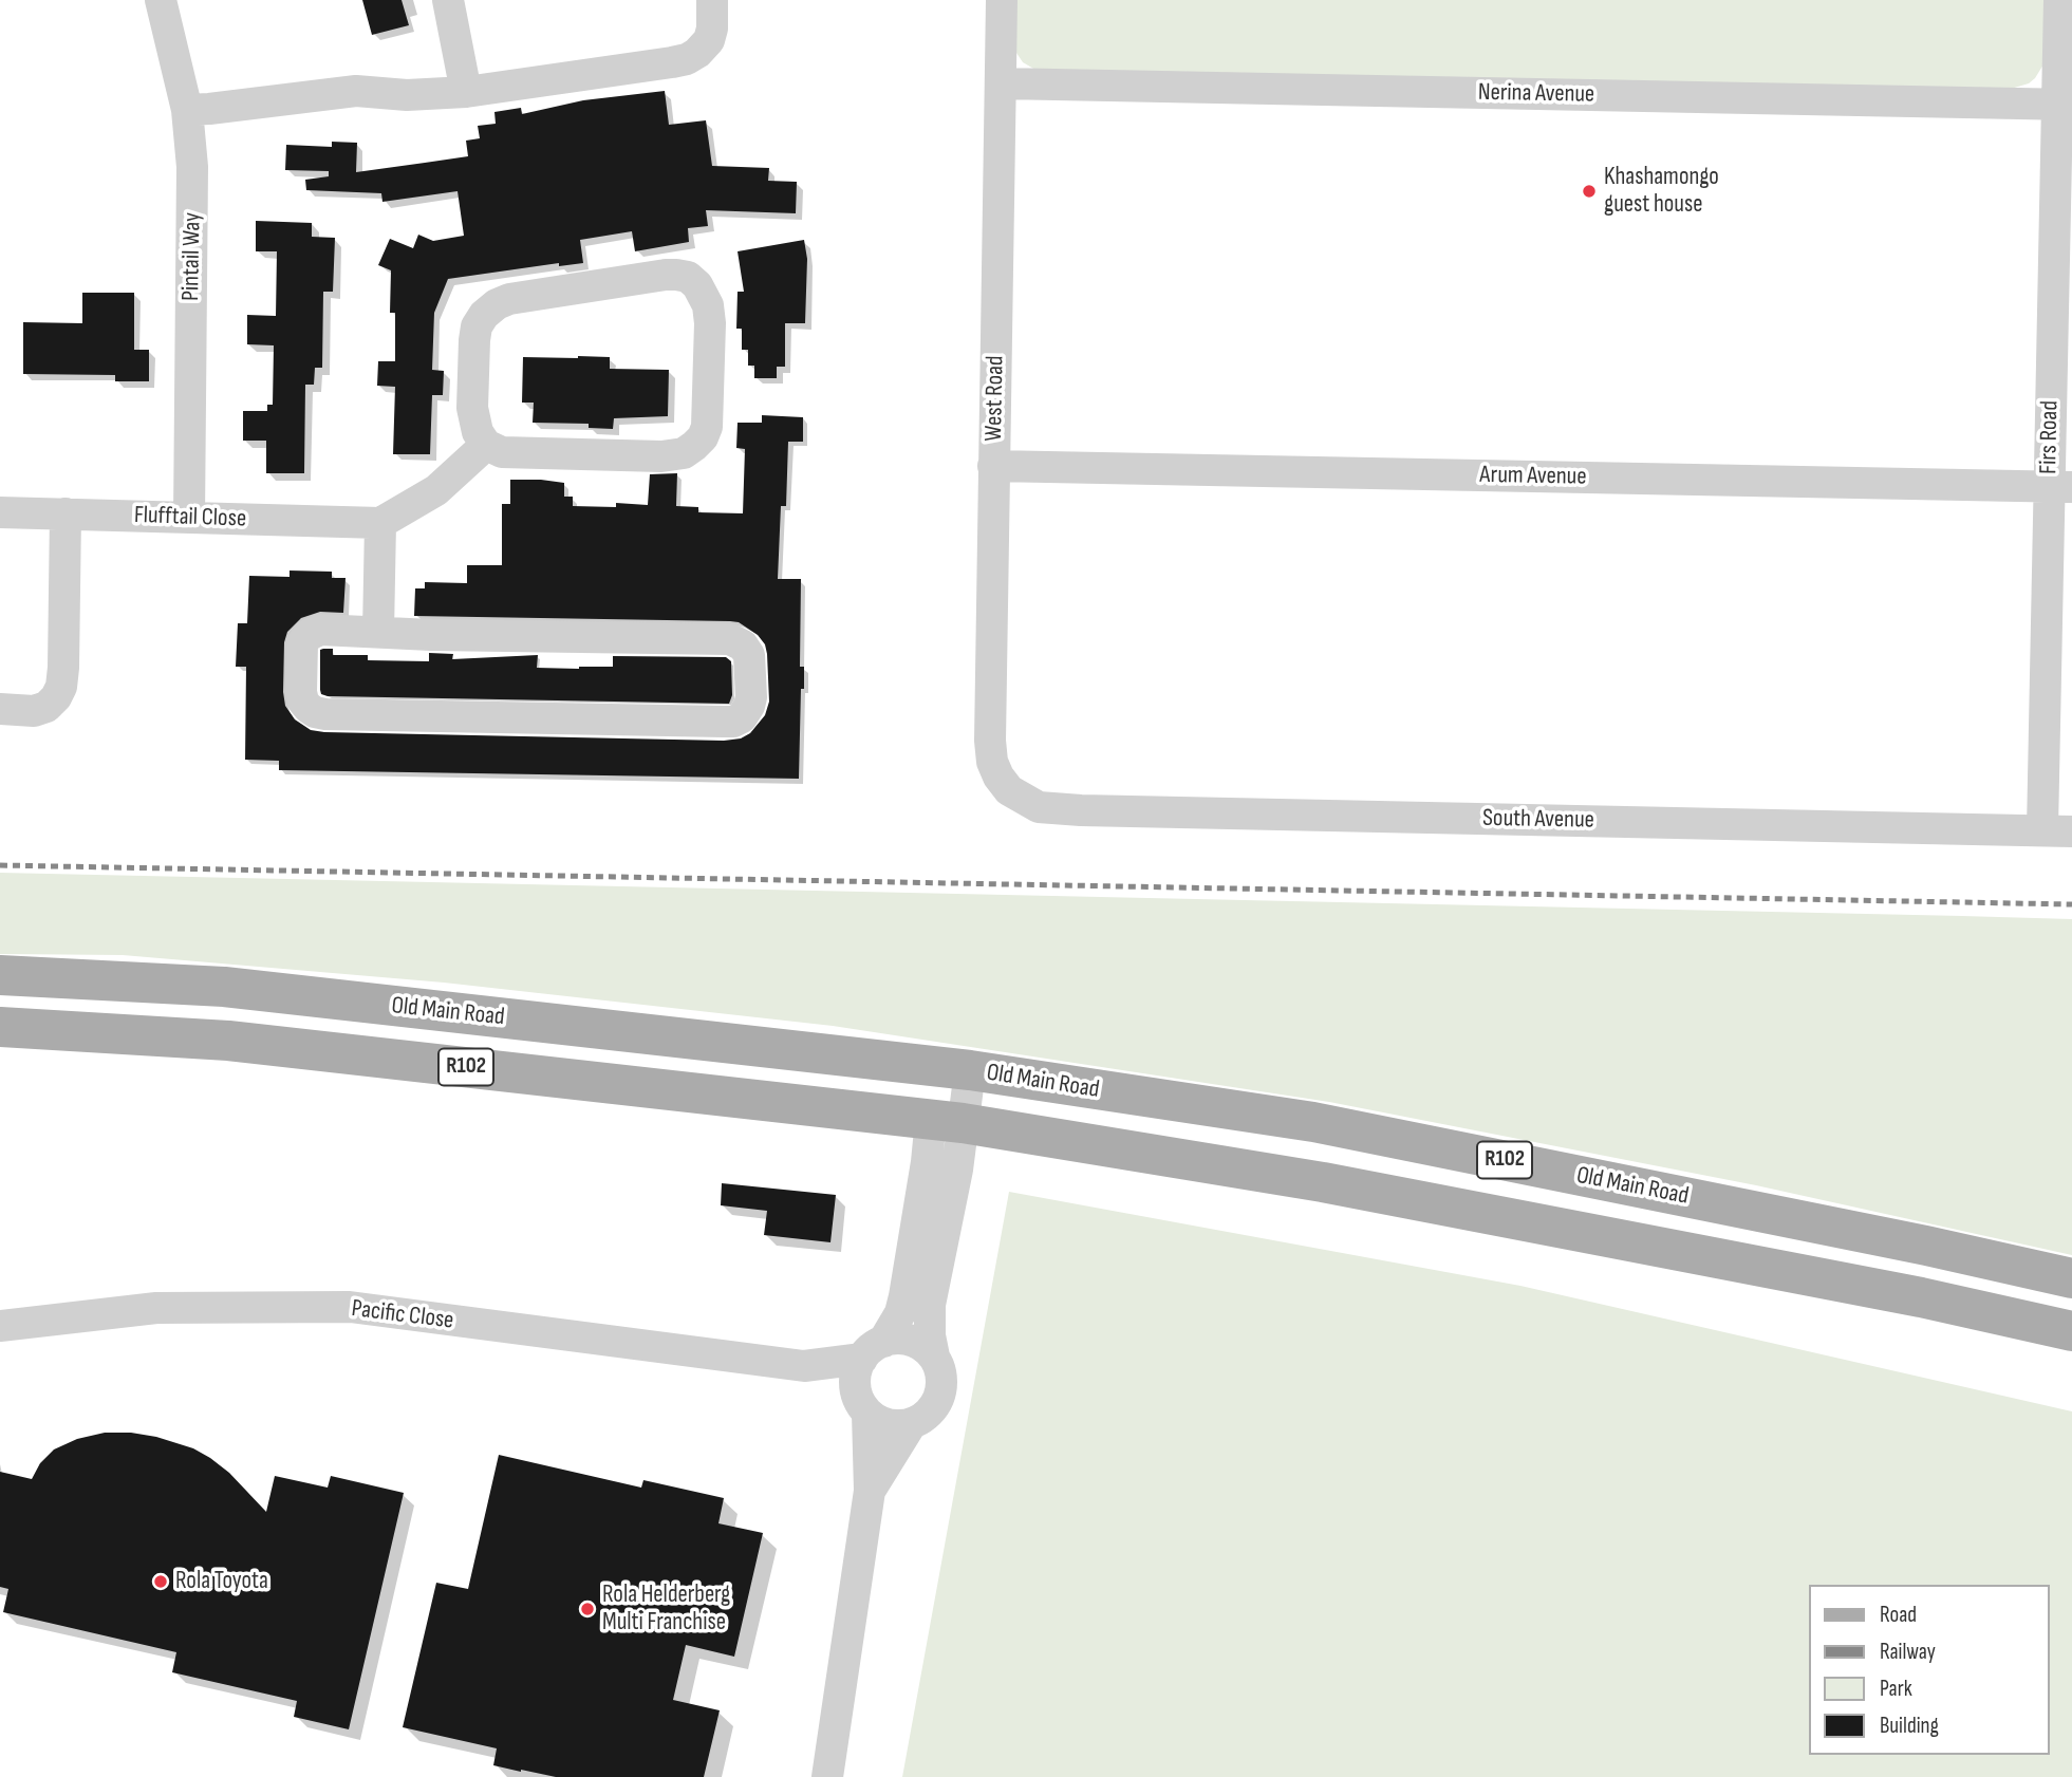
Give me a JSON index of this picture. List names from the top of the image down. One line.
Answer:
{"streets":{"main road":["Old Main Road","R102"],"street":["Nerina Avenue","Pintail Way","West Road","Firs Road","Arum Avenue","Flufftail Close","South Avenue","Pacific Close"]},"crossings":[["Nerina Avenue","West Road"],["Nerina Avenue","Firs Road"],["Pintail Way","Flufftail Close"],["West Road","Arum Avenue"],["West Road","South Avenue"],["Firs Road","Arum Avenue"],["Firs Road","South Avenue"]],"places":["Khashamongo guest house","Rola Toyota","Rola Helderberg Multi Franchise"],"legend":["Road","Railway","Park","Building"]}
